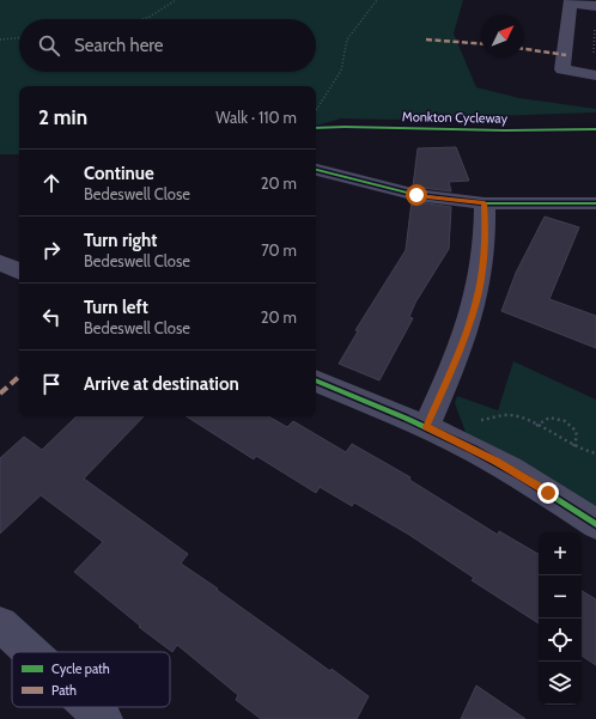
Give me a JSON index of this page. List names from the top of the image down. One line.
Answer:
{"streets":{"cycle path":["Monkton Cycleway"]},"legend":["Cycle path","Path"],"north":"top right","page":{"search":"Search here","heading":["2 min","Walk · 110 m"],"list":[["Continue","Bedeswell Close","20 m"],["Turn right","Bedeswell Close","70 m"],["Turn left","Bedeswell Close","20 m"],"Arrive at destination"],"map_buttons":["+","−"]}}
